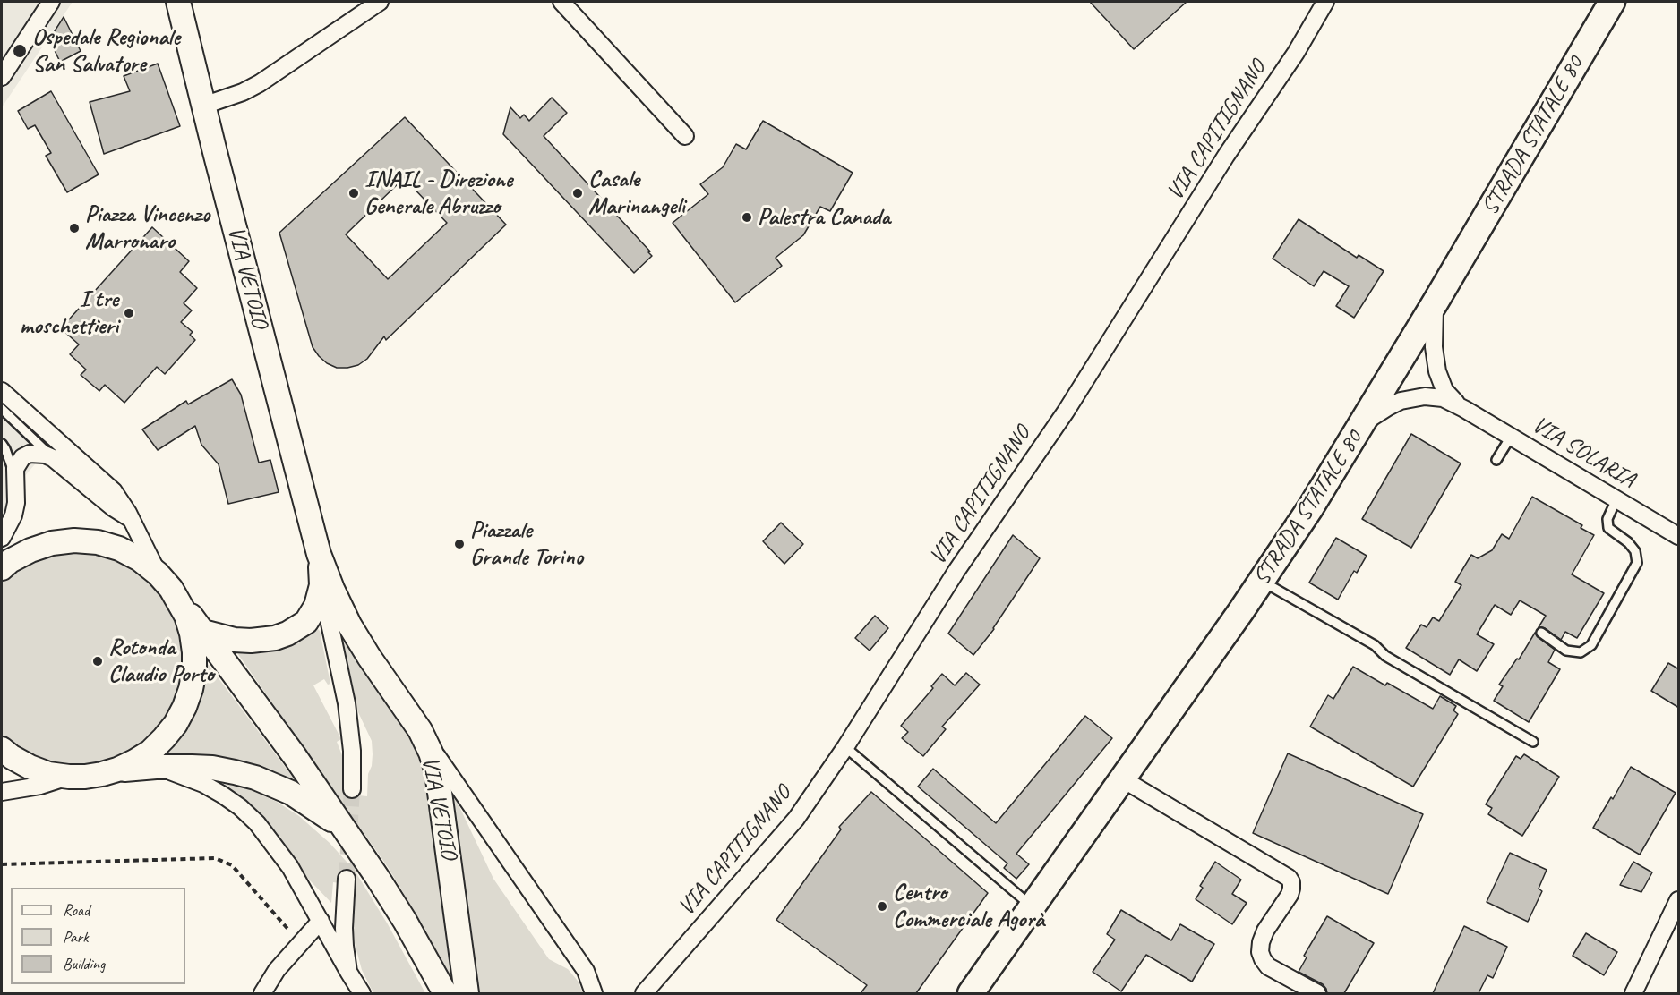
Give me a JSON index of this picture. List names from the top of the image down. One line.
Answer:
{"streets":{"main road":["STRADA STATALE 80"],"street":["VIA CAPITIGNANO","VIA VETOIO","VIA SOLARIA"]},"crossings":[["STRADA STATALE 80","VIA SOLARIA"]],"places":["Ospedale Regionale San Salvatore","INAIL - Direzione Generale Abruzzo","Casale Marinangeli","Palestra Canada","Piazza Vincenzo Marronaro","I tre moschettieri","Piazzale Grande Torino","Rotonda Claudio Porto","Centro Commerciale Agorà"],"legend":["Road","Park","Building"]}
